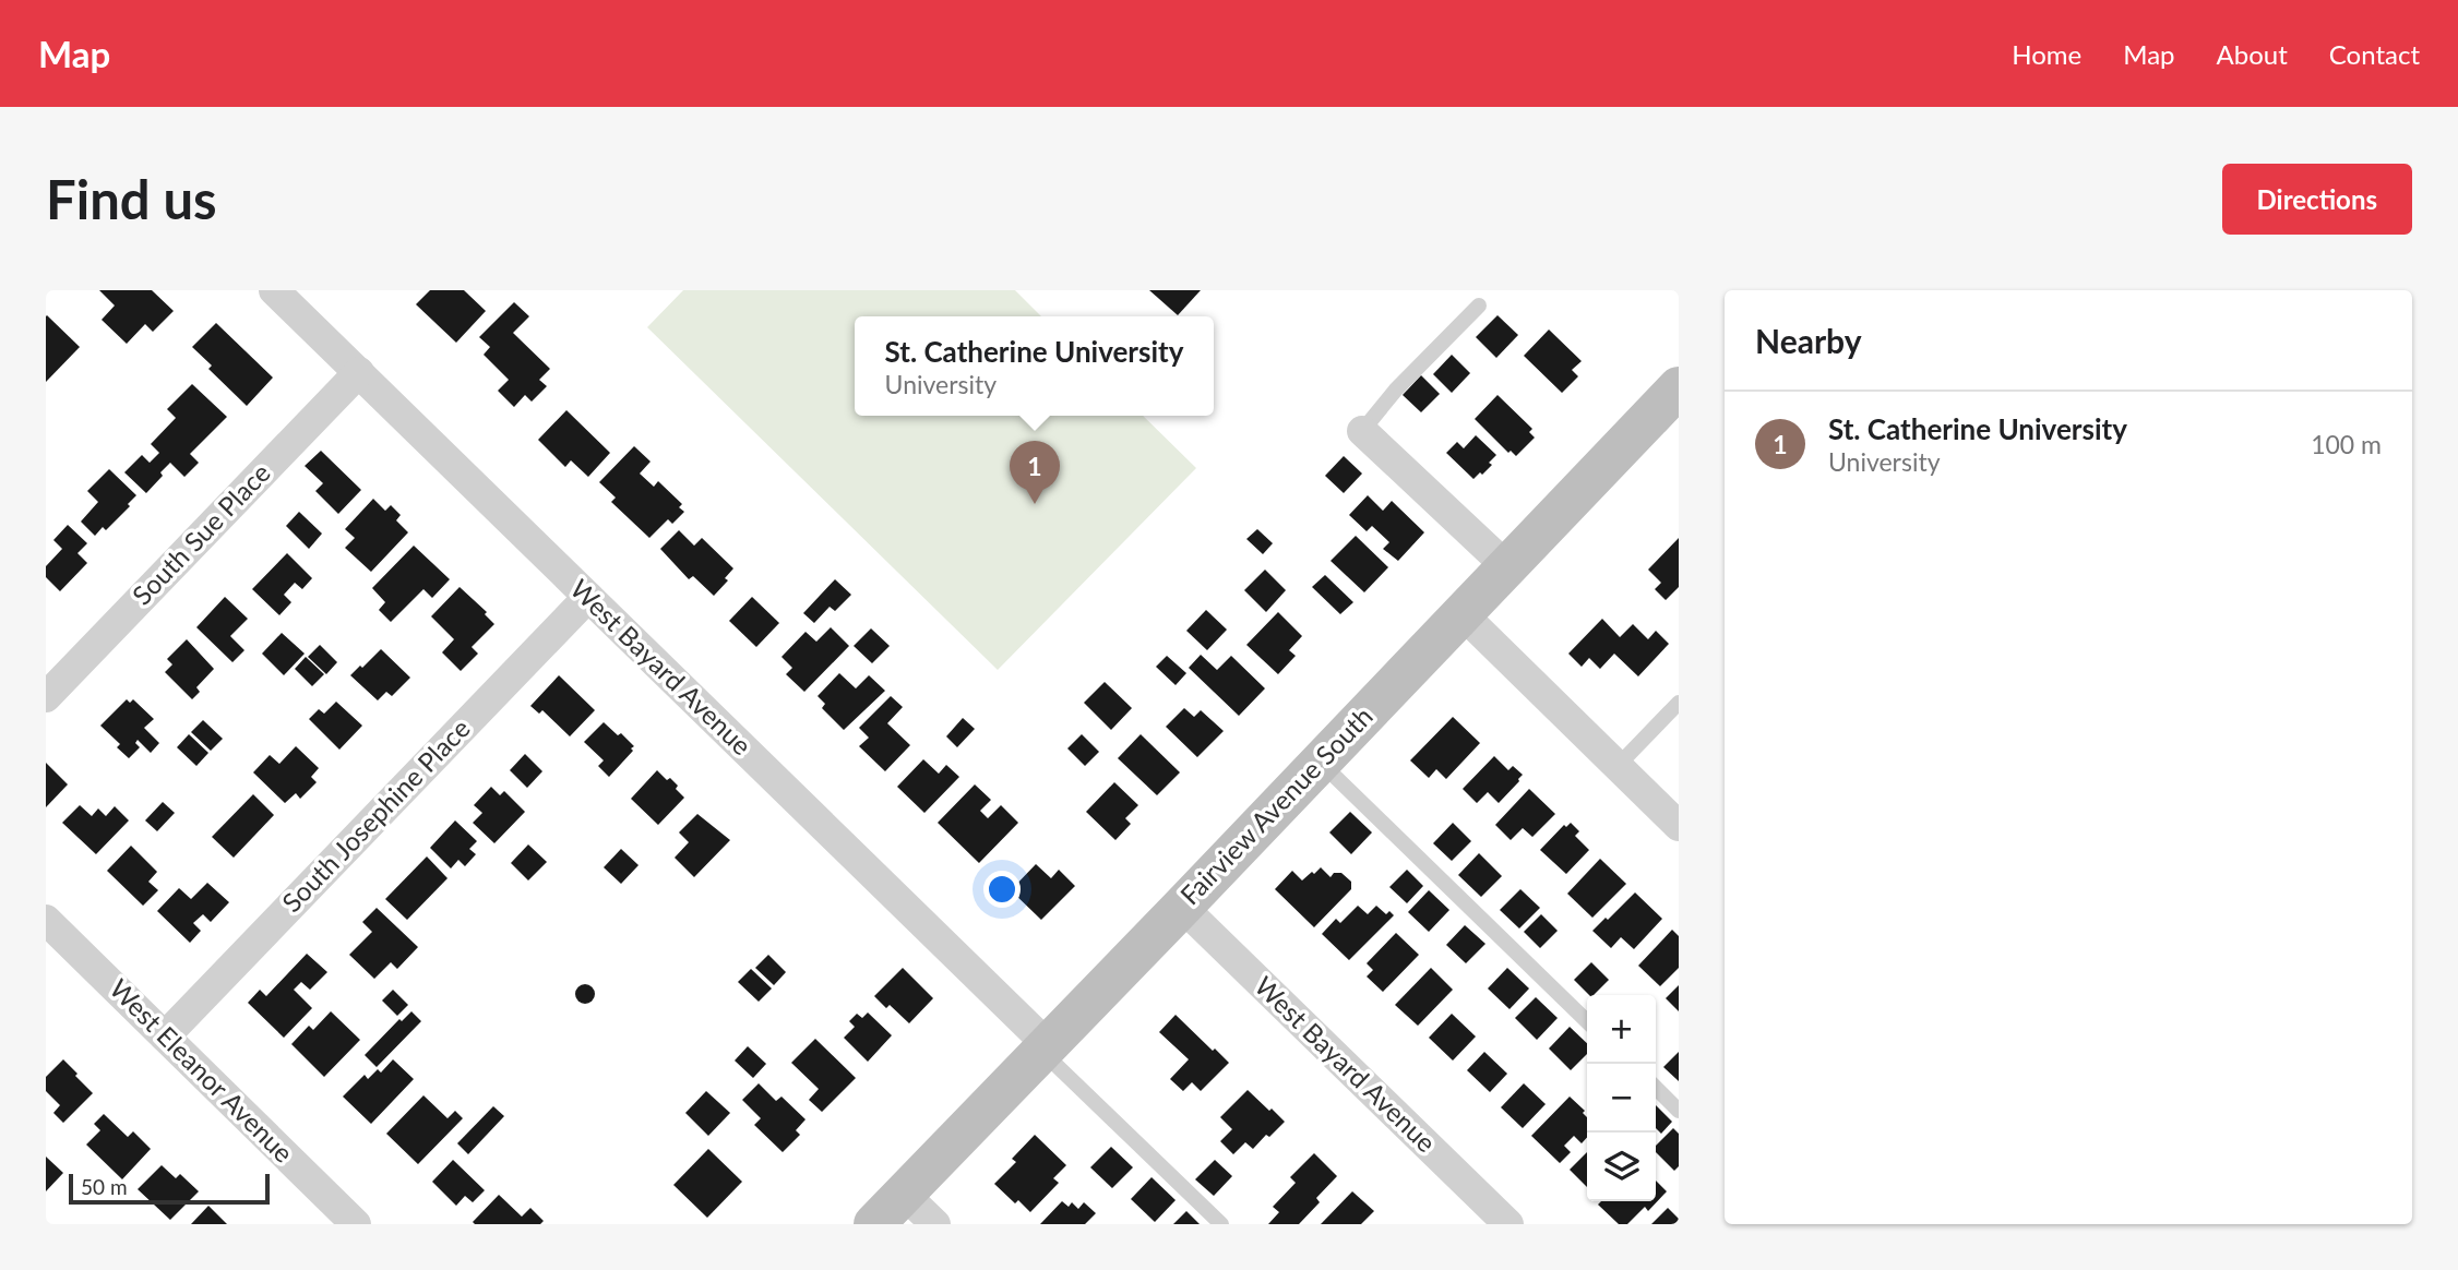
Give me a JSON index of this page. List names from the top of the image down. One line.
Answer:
{"streets":{"street":["South Sue Place","West Bayard Avenue","Fairview Avenue South","South Josephine Place","West Eleanor Avenue"]},"crossings":[["South Sue Place","West Bayard Avenue"],["West Bayard Avenue","Fairview Avenue South"],["West Bayard Avenue","South Josephine Place"],["South Josephine Place","West Eleanor Avenue"]],"scale_bar":"50 m","page":{"header":"Map","nav":["Home","Map","About","Contact"],"buttons":"Directions","title":"Find us","heading":"Nearby","popup":["St. Catherine University","University"],"list":[{"mark":"1","name":"St. Catherine University","note":"University","value":"100 m"}],"pins":"1","map_buttons":["+","−"],"scale":"50 m"}}
